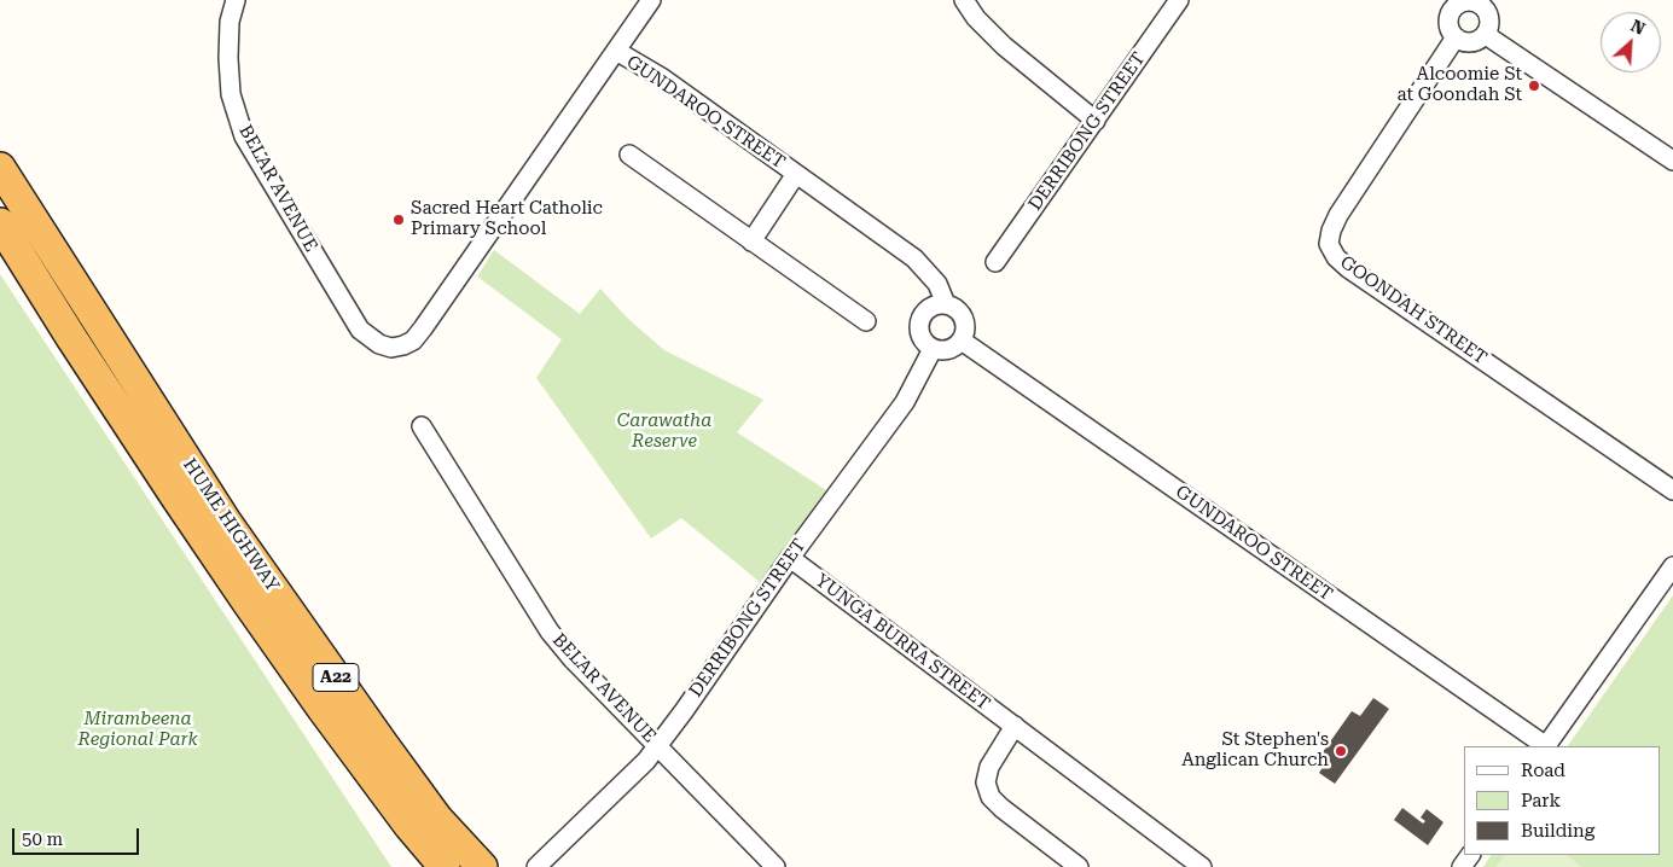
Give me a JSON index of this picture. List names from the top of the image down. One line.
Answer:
{"streets":{"highway":["HUME HIGHWAY","A22"],"street":["GUNDAROO STREET","DERRIBONG STREET","BELAR AVENUE","GOONDAH STREET","YUNGA BURRA STREET"]},"crossings":[["GUNDAROO STREET","DERRIBONG STREET"],["GUNDAROO STREET","BELAR AVENUE"],["DERRIBONG STREET","BELAR AVENUE"],["DERRIBONG STREET","YUNGA BURRA STREET"]],"parks":["Carawatha Reserve","Mirambeena Regional Park"],"places":["Alcoomie St at Goondah St","Sacred Heart Catholic Primary School","St Stephen's Anglican Church"],"legend":["Road","Park","Building"],"scale_bar":"50 m","north":"top right"}
